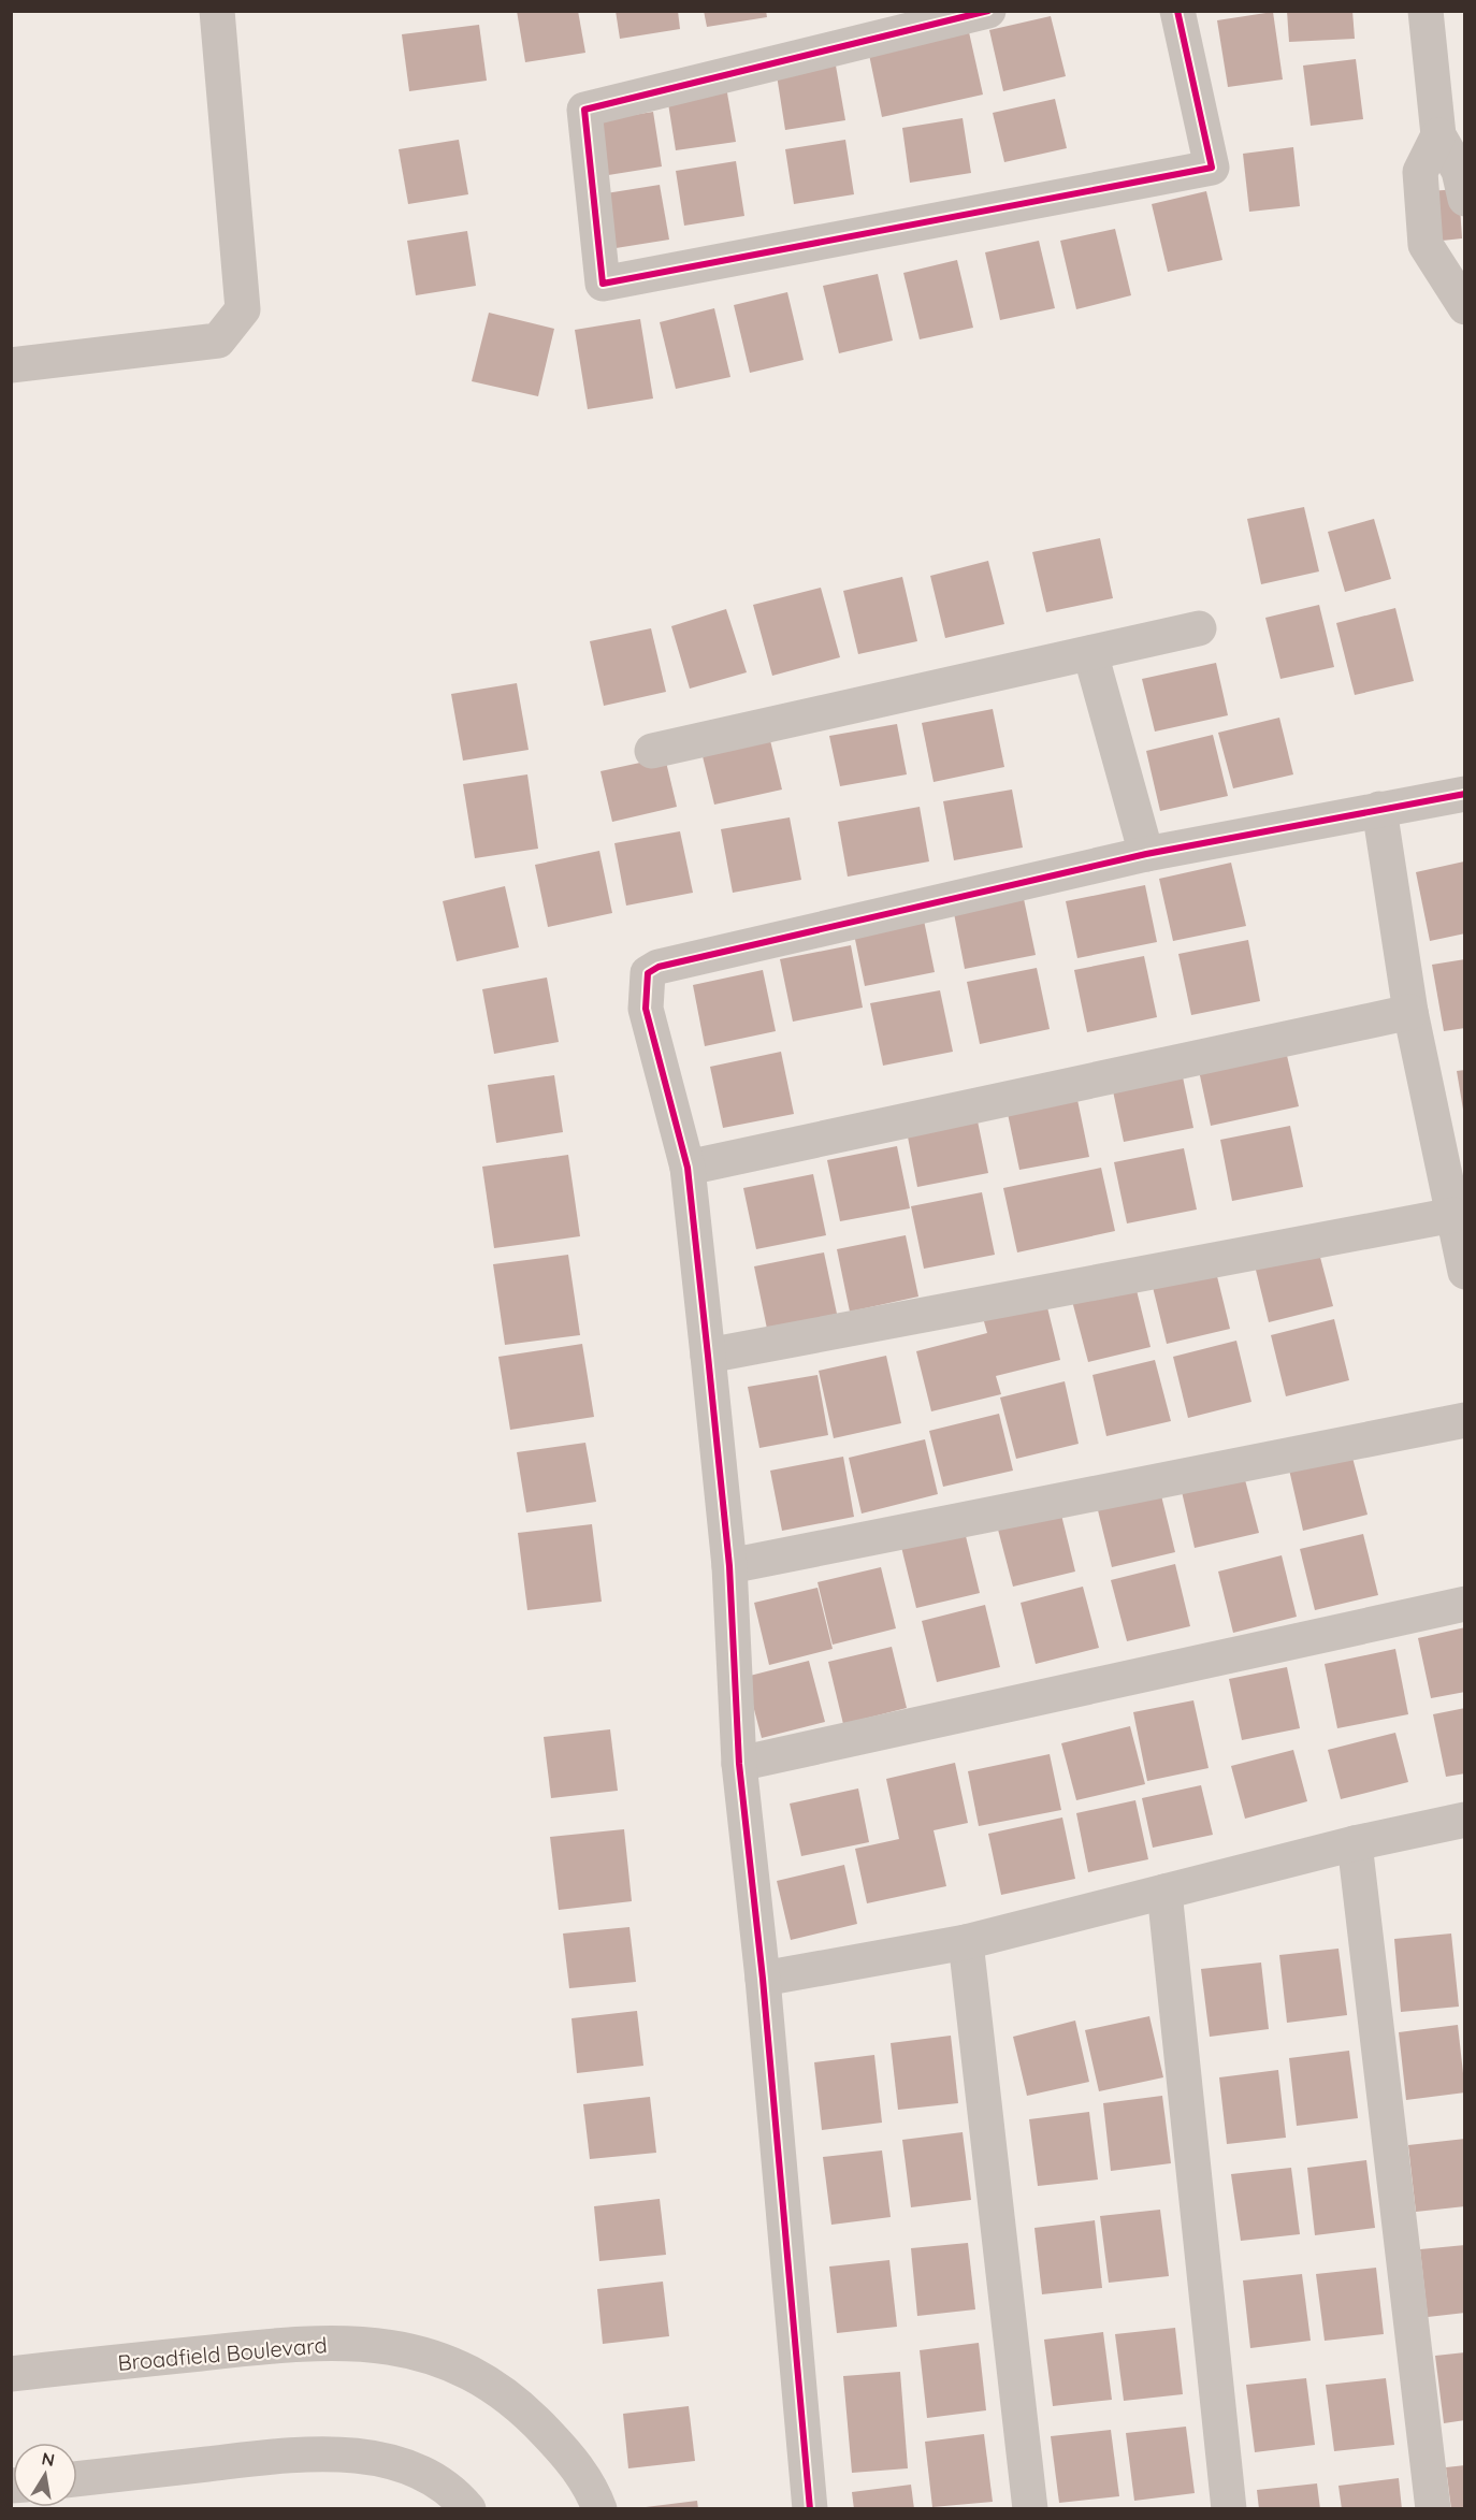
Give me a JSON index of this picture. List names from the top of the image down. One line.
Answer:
{"streets":{"street":["Broadfield Boulevard"]},"north":"top"}
